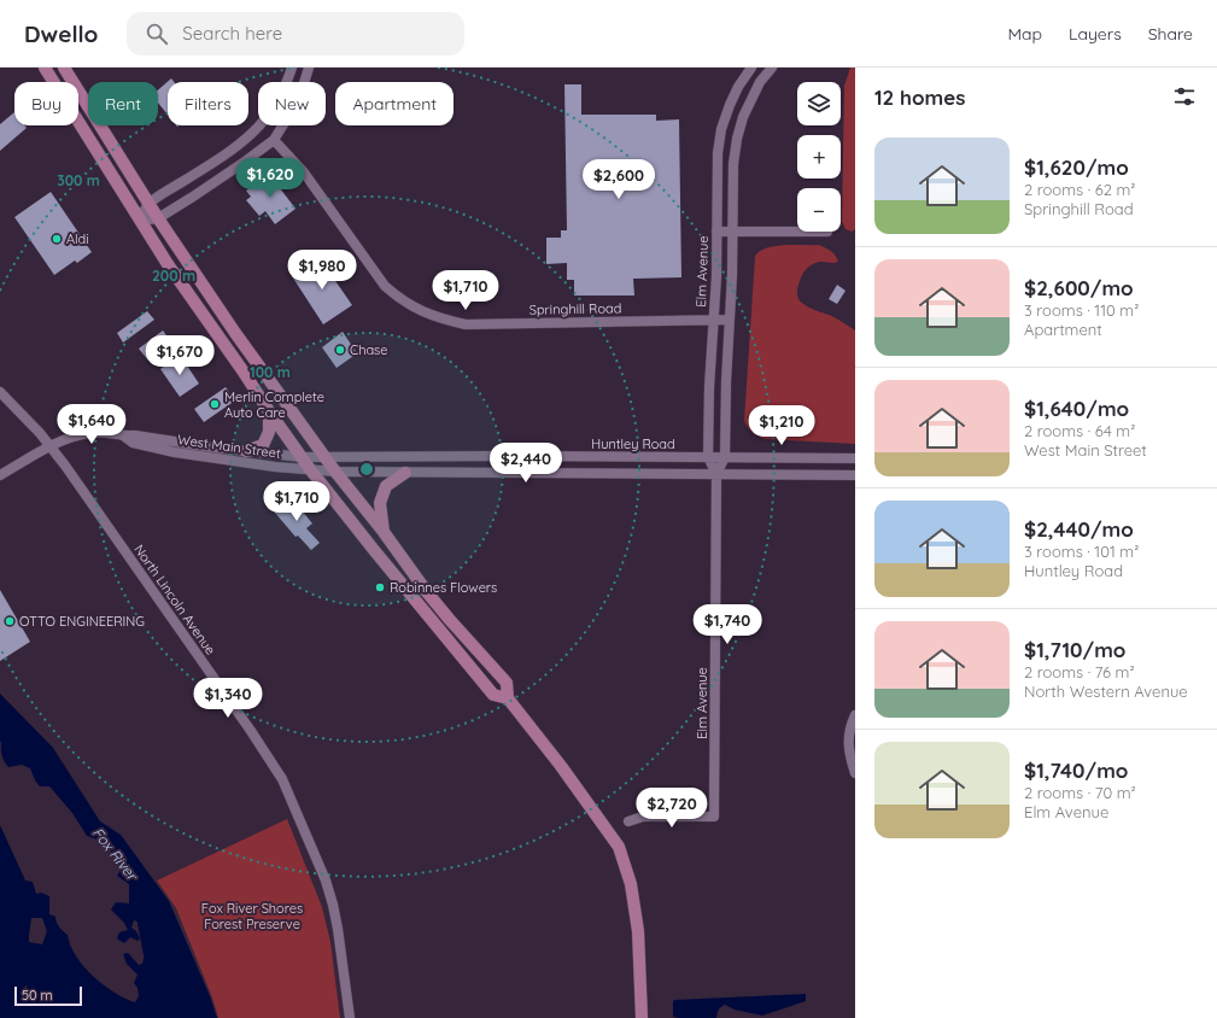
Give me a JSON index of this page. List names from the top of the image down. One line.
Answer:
{"streets":{"street":["Elm Avenue","Springhill Road","Huntley Road","West Main Street","North Lincoln Avenue"]},"crossings":[["Elm Avenue","Springhill Road"],["Elm Avenue","Huntley Road"],["Huntley Road","West Main Street"],["West Main Street","North Lincoln Avenue"]],"water":["Fox River"],"parks":["Fox River Shores Forest Preserve"],"places":["Aldi","Chase","Merlin Complete Auto Care","Robinnes Flowers","OTTO ENGINEERING"],"scale_bar":"50 m","page":{"header":"Dwello","search":"Search here","nav":["Map","Layers","Share"],"heading":"12 homes","map_buttons":["+","−"],"chip":["Buy","Rent","Filters","New","Apartment"],"list":[{"name":"$1,620/mo","note":"2 rooms · 62 m² · Springhill Road"},{"name":"$2,600/mo","note":"3 rooms · 110 m² · Apartment"},{"name":"$1,640/mo","note":"2 rooms · 64 m² · West Main Street"},{"name":"$2,440/mo","note":"3 rooms · 101 m² · Huntley Road"},{"name":"$1,710/mo","note":"2 rooms · 76 m² · North Western Avenue"},{"name":"$1,740/mo","note":"2 rooms · 70 m² · Elm Avenue"}],"price":["$1,620","$2,600","$1,980","$1,710","$1,670","$1,640","$1,210","$2,440","$1,710","$1,740","$1,340","$2,720"],"scale":"50 m"},"rings":["300 m","200 m","100 m"]}
